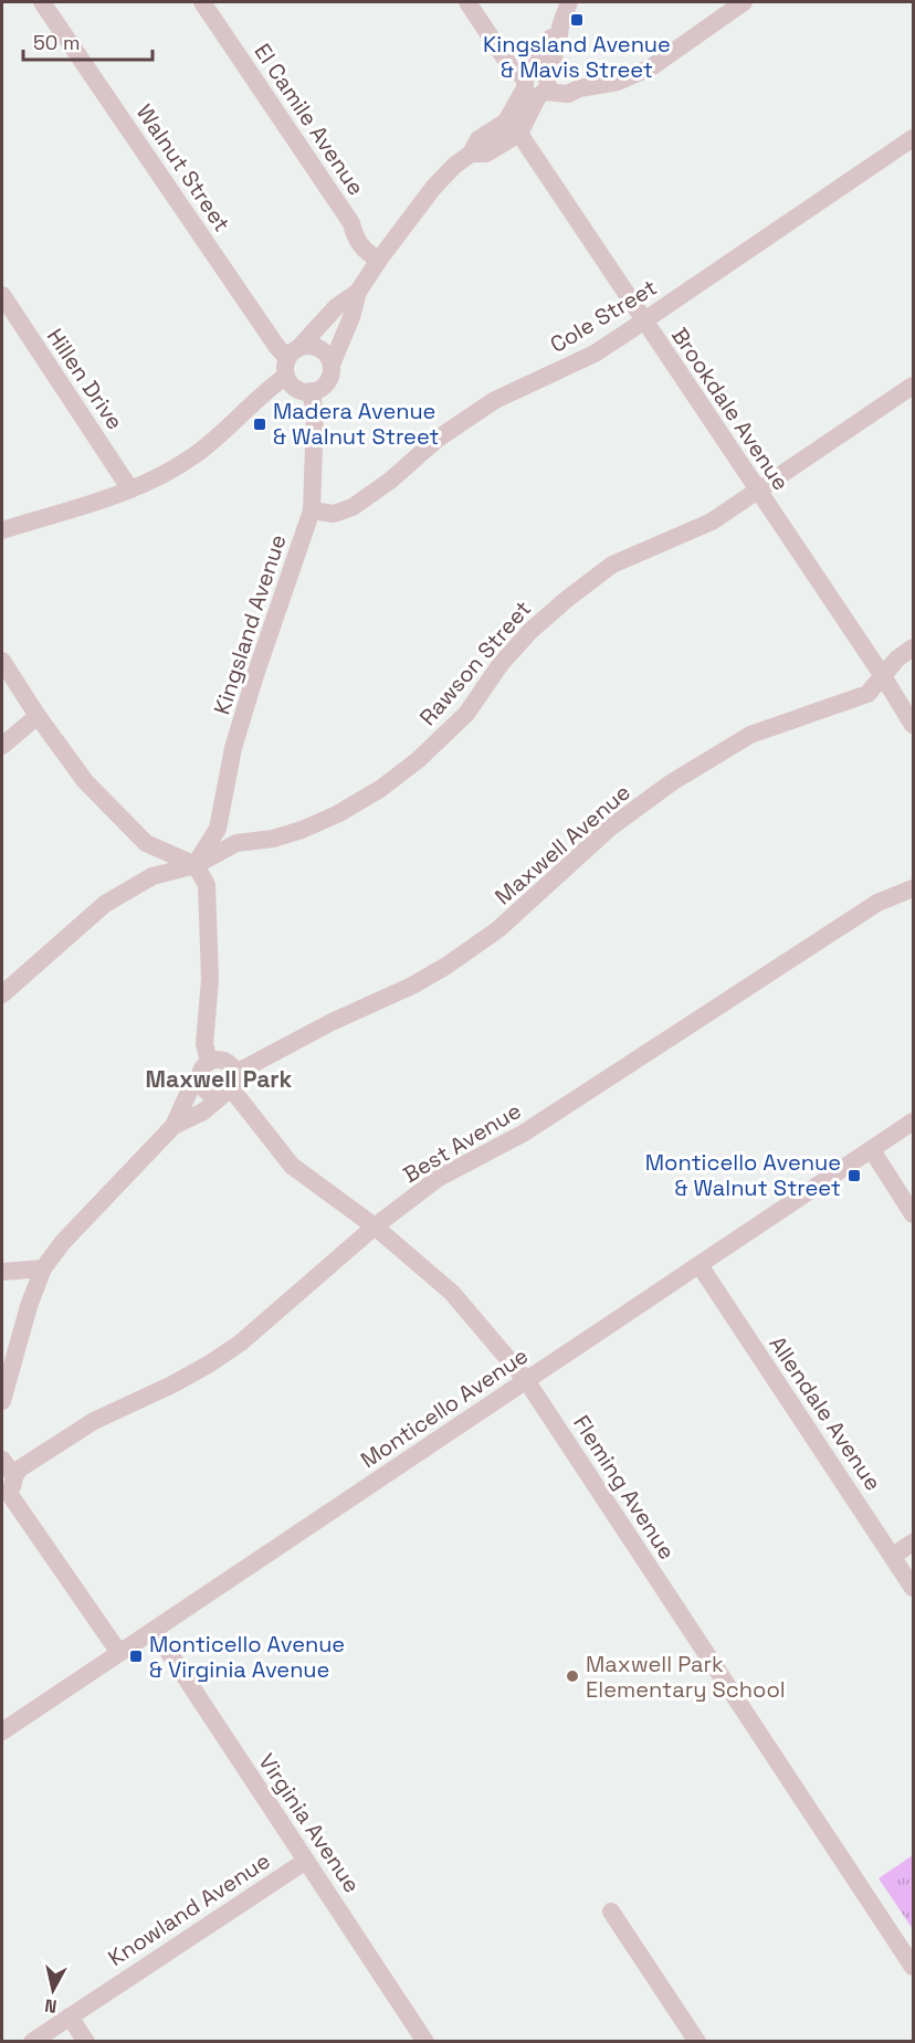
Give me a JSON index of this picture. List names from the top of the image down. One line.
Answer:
{"streets":{"street":["El Camile Avenue","Walnut Street","Cole Street","Hillen Drive","Brookdale Avenue","Kingsland Avenue","Rawson Street","Maxwell Avenue","Best Avenue","Monticello Avenue","Allendale Avenue","Fleming Avenue","Virginia Avenue","Knowland Avenue"]},"crossings":[["Walnut Street","Kingsland Avenue"],["Cole Street","Brookdale Avenue"],["Cole Street","Kingsland Avenue"],["Brookdale Avenue","Rawson Street"],["Brookdale Avenue","Maxwell Avenue"],["Kingsland Avenue","Rawson Street"],["Maxwell Avenue","Fleming Avenue"],["Best Avenue","Fleming Avenue"],["Monticello Avenue","Allendale Avenue"],["Monticello Avenue","Fleming Avenue"],["Monticello Avenue","Virginia Avenue"],["Virginia Avenue","Knowland Avenue"]],"districts":["Maxwell Park"],"places":{"transit":["Kingsland Avenue & Mavis Street","Madera Avenue & Walnut Street","Monticello Avenue & Walnut Street","Monticello Avenue & Virginia Avenue"],"other":["Maxwell Park Elementary School"]},"scale_bar":"50 m","north":"bottom"}
